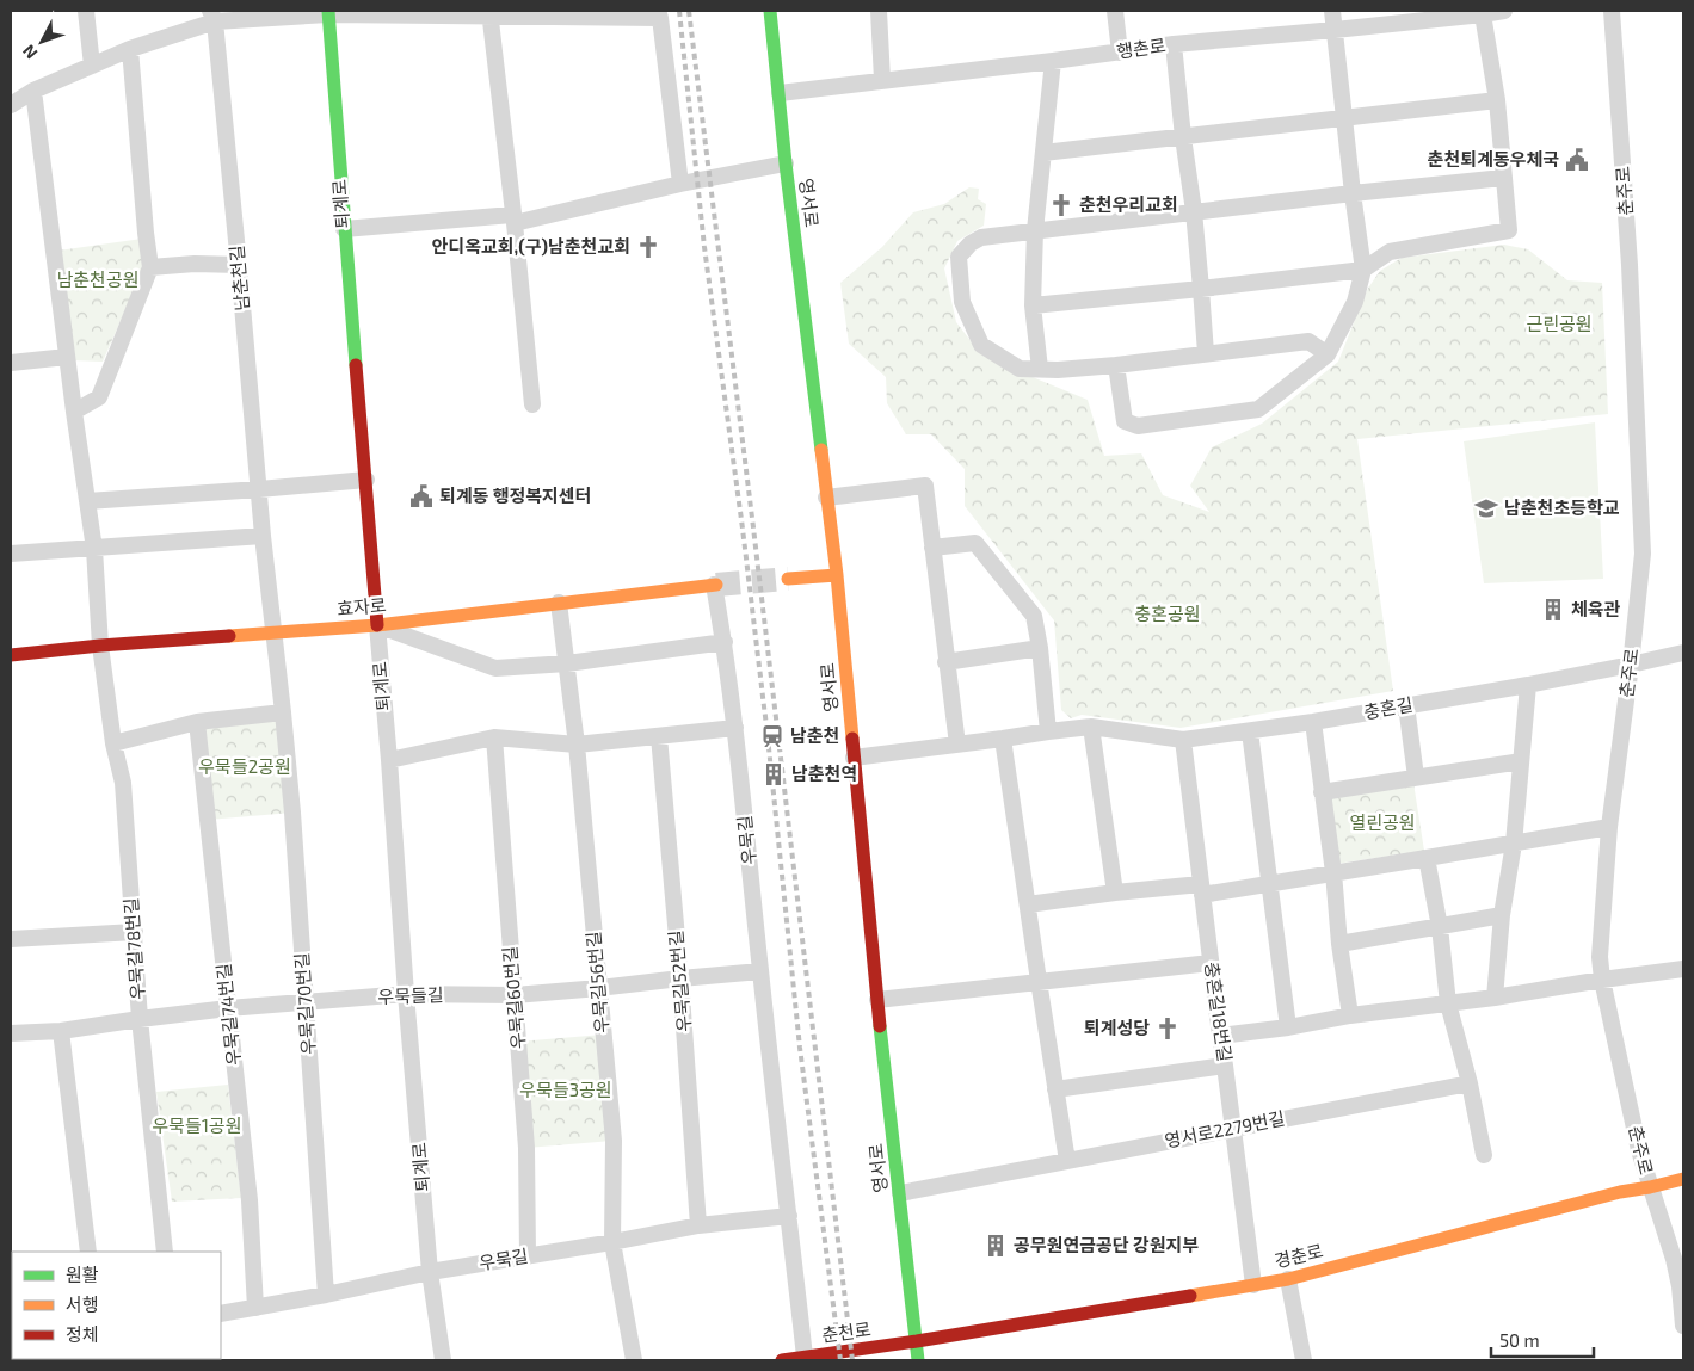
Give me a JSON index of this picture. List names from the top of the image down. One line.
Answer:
{"streets":{"street":["행촌로","춘주로","영서로","퇴계로","남춘천길","효자로","충혼길","우묵길","우묵길78번길","우묵길52번길","우묵길56번길","우묵들길","우묵길60번길","우묵길70번길","충혼길18번길","우묵길74번길","영서로2279번길","경춘로","춘천로"]},"crossings":[["행촌로","영서로"],["춘주로","충혼길"],["춘주로","경춘로"],["영서로","충혼길"],["영서로","영서로2279번길"],["영서로","경춘로"],["영서로","춘천로"],["퇴계로","효자로"],["퇴계로","우묵길"],["퇴계로","우묵들길"],["남춘천길","효자로"],["남춘천길","우묵길70번길"],["효자로","우묵길"],["효자로","우묵길78번길"],["효자로","우묵길56번길"],["효자로","우묵길70번길"],["충혼길","충혼길18번길"],["우묵길","우묵길52번길"],["우묵길","우묵길56번길"],["우묵길","우묵들길"],["우묵길","우묵길60번길"],["우묵길","우묵길70번길"],["우묵길","우묵길74번길"],["우묵길","춘천로"],["우묵길78번길","우묵들길"],["우묵길52번길","우묵들길"],["우묵길56번길","우묵들길"],["우묵들길","우묵길60번길"],["우묵들길","우묵길70번길"],["우묵들길","우묵길74번길"],["충혼길18번길","영서로2279번길"],["충혼길18번길","경춘로"],["경춘로","춘천로"]],"parks":["남춘천공원","근린공원","충혼공원","우묵들2공원","열린공원","우묵들3공원","우묵들1공원"],"places":{"public building":["춘천퇴계동우체국","퇴계동 행정복지센터"],"church":["춘천우리교회","안디옥교회,(구)남춘천교회","퇴계성당"],"school or university":["남춘천초등학교"],"building":["체육관","남춘천역","공무원연금공단 강원지부"],"station":["남춘천"]},"legend":["원활","서행","정체"],"scale_bar":"50 m","north":"bottom left"}
